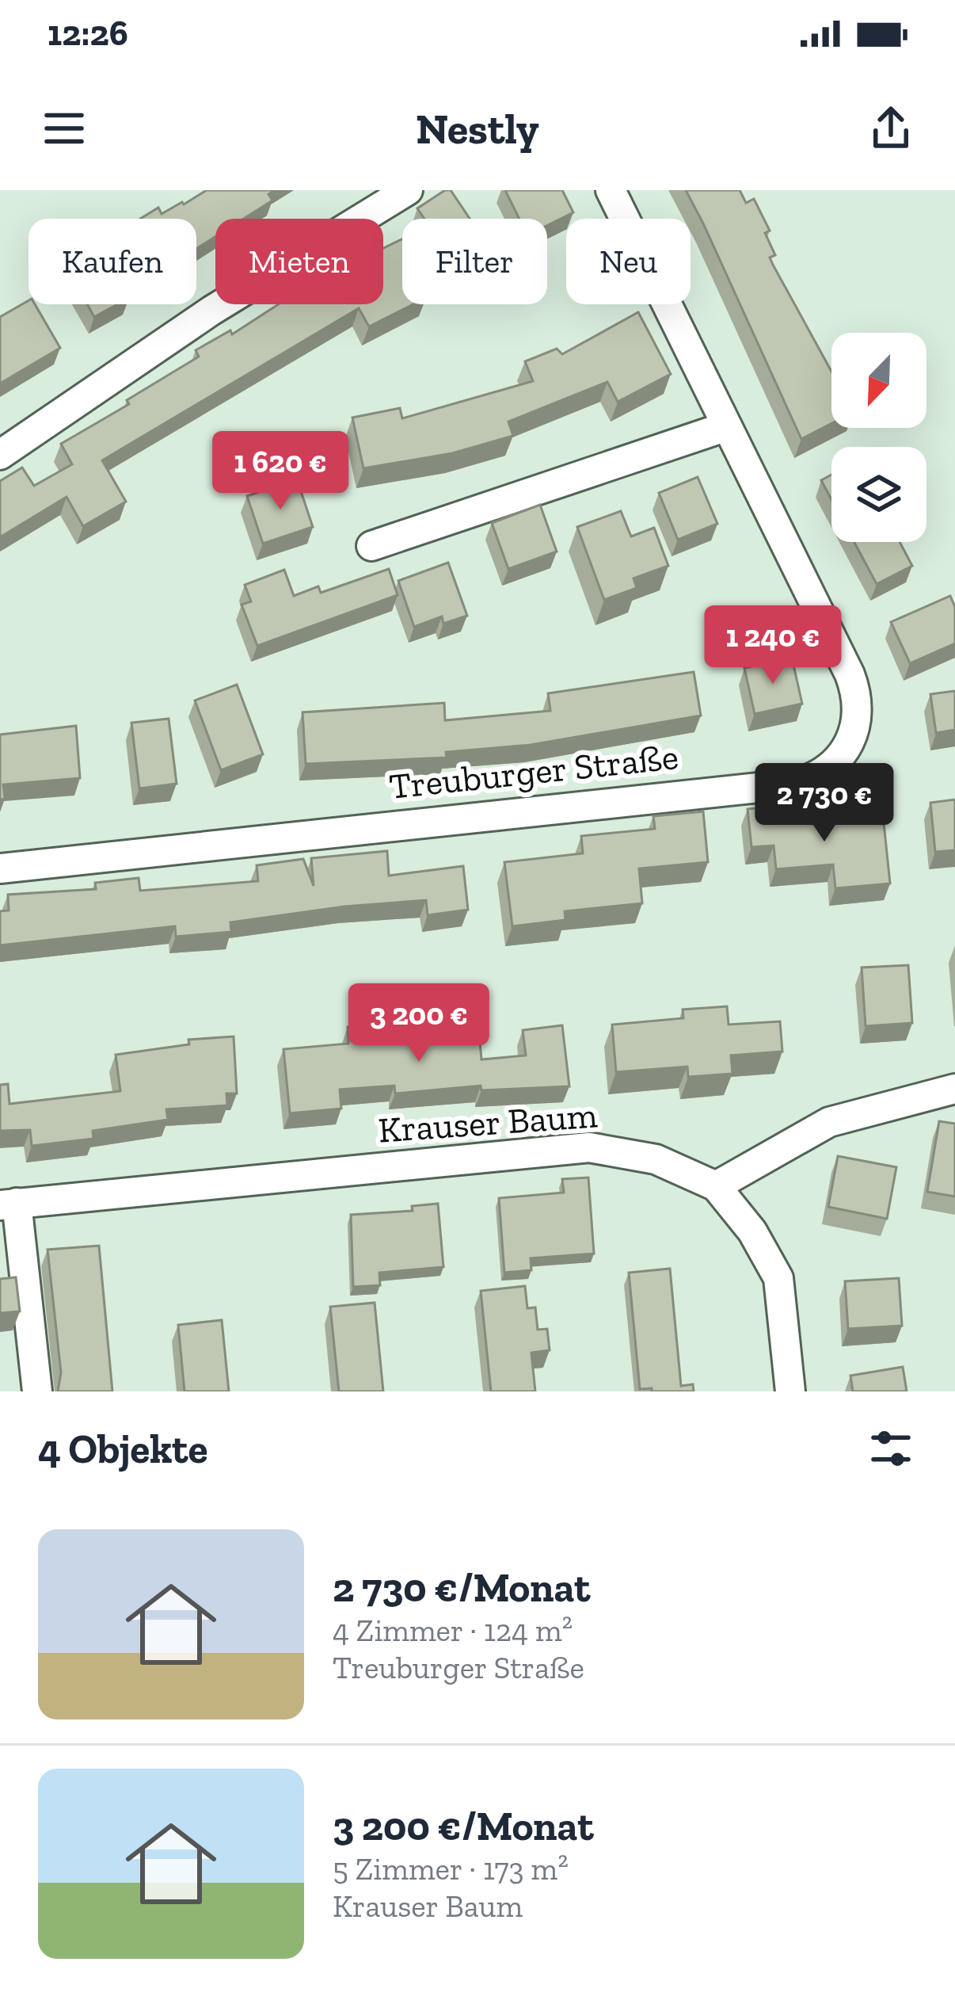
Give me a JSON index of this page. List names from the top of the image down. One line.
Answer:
{"streets":{"street":["Treuburger Straße","Krauser Baum"]},"north":"bottom left","page":{"status":"12:26","header":"Nestly","chip":["Kaufen","Mieten","Filter","Neu"],"price":["1 620 €","1 240 €","2 730 €","3 200 €"],"heading":"4 Objekte","list":[{"name":"2 730 €/Monat","note":"4 Zimmer · 124 m² · Treuburger Straße"},{"name":"3 200 €/Monat","note":"5 Zimmer · 173 m² · Krauser Baum"}]}}
